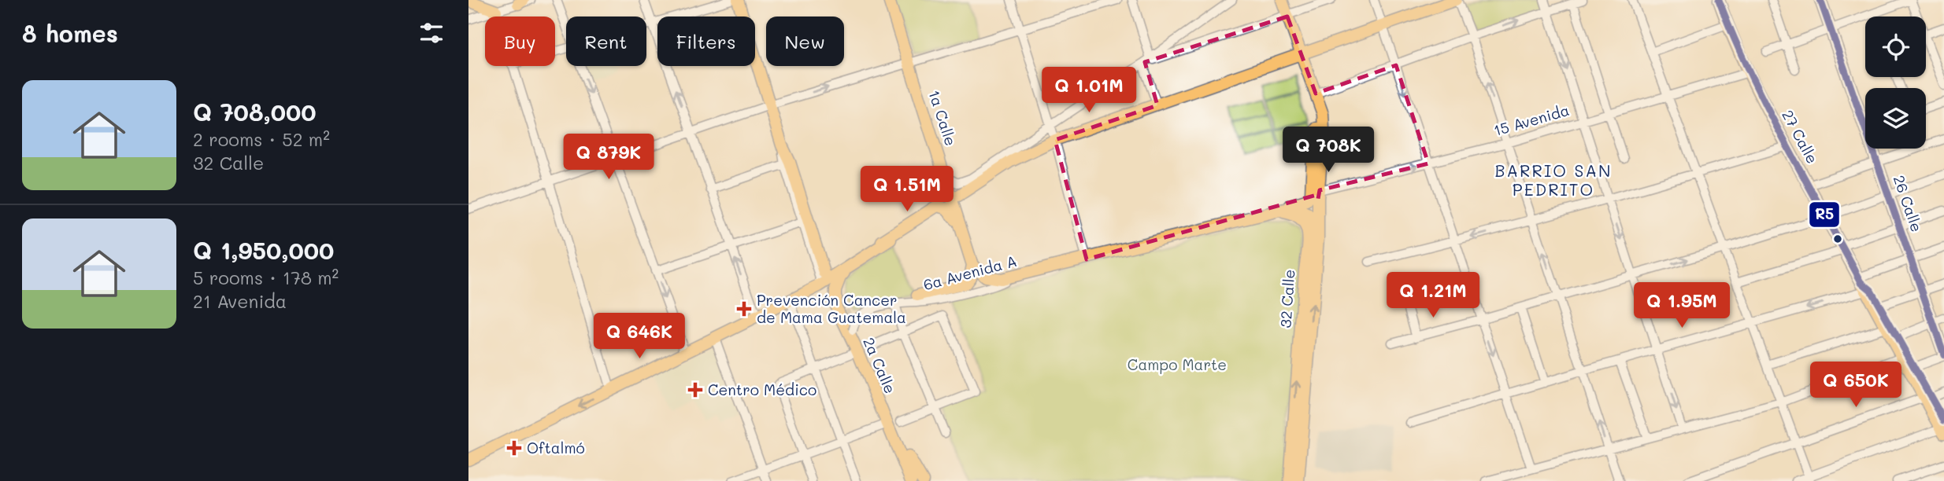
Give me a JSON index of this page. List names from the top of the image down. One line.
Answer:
{"streets":{"main road":["1a Calle","27 Calle","26 Calle","6a Avenida A","32 Calle","2a Calle"],"street":["15 Avenida"]},"crossings":[["15 Avenida","27 Calle"],["15 Avenida","32 Calle"],["6a Avenida A","2a Calle"]],"districts":["BARRIO SAN PEDRITO"],"parks":["Campo Marte"],"places":{"health":["Prevención Cancer de Mama Guatemala","Centro Médico","Oftalmó"]},"lines":["transit line R5"],"page":{"heading":"8 homes","chip":["Buy","Rent","Filters","New"],"list":[{"name":"Q 708,000","note":"2 rooms · 52 m² · 32 Calle"},{"name":"Q 1,950,000","note":"5 rooms · 178 m² · 21 Avenida"}],"price":["Q 1.01M","Q 708K","Q 879K","Q 1.51M","Q 1.21M","Q 1.95M","Q 646K","Q 650K"]}}
